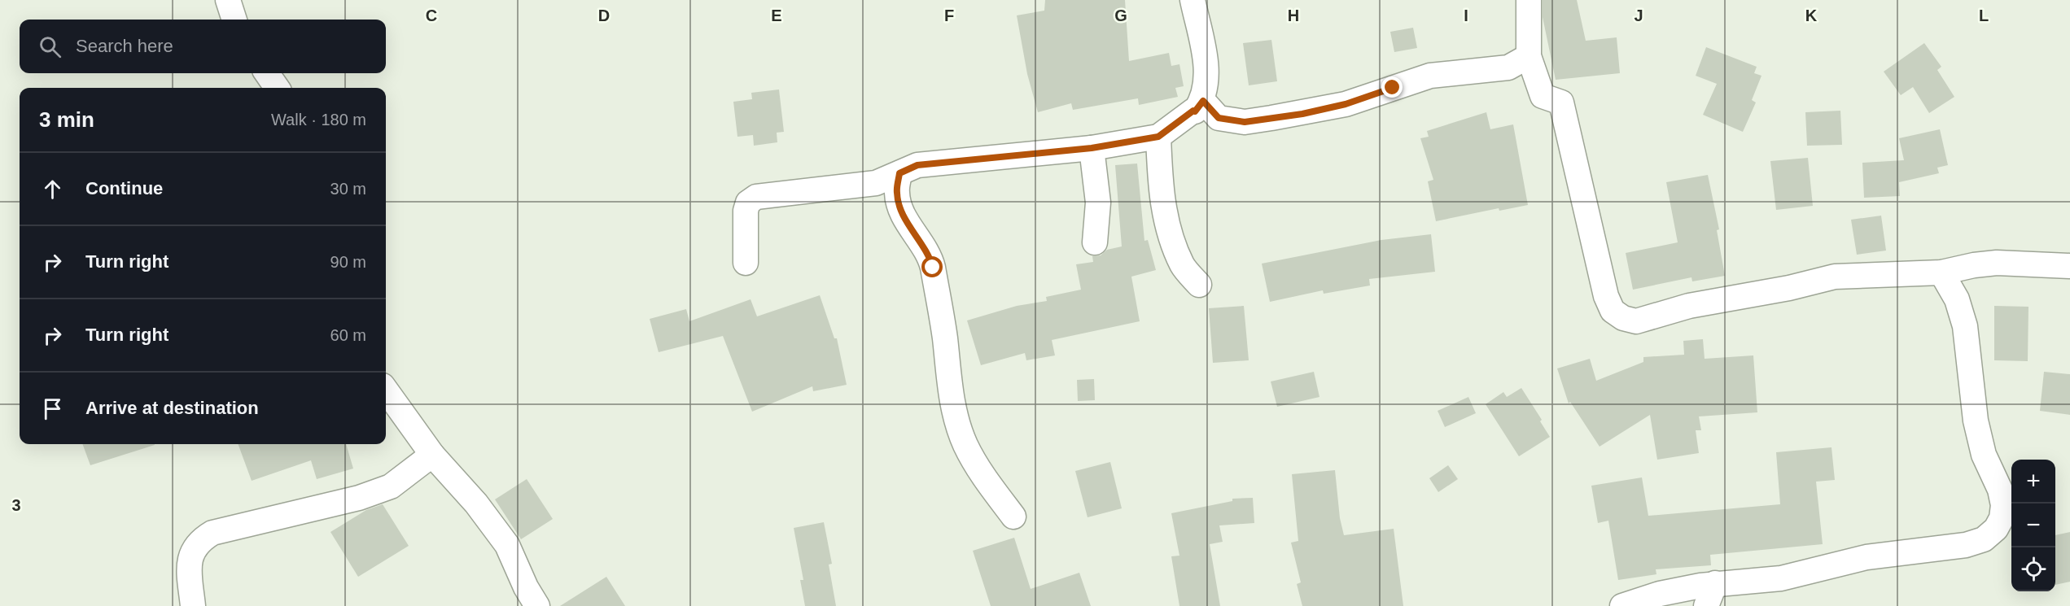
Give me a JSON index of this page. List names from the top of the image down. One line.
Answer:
{"page":{"search":"Search here","heading":["3 min","Walk · 180 m"],"list":[["Continue","30 m"],["Turn right","90 m"],["Turn right","60 m"],"Arrive at destination"],"map_buttons":["+","−"]},"grid":{"columns":["C","D","E","F","G","H","I","J","K","L"],"rows":["3"]}}
